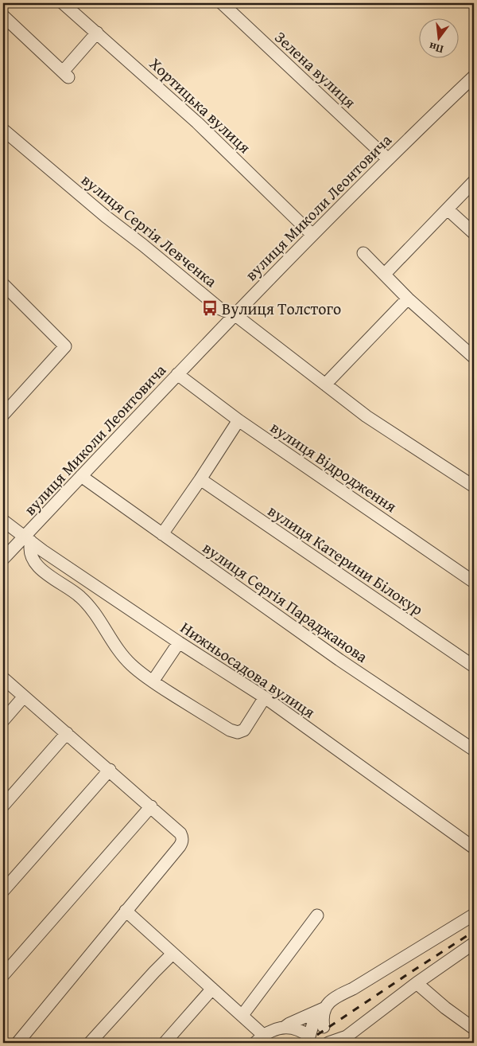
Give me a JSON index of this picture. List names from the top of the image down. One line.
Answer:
{"streets":{"street":["Зелена вулиця","Хортицька вулиця","вулиця Миколи Леонтовича","вулиця Сергія Левченка","вулиця Відродження","вулиця Катерини Білокур","вулиця Сергія Параджанова","Нижньосадова вулиця"]},"crossings":[["Зелена вулиця","вулиця Миколи Леонтовича"],["Хортицька вулиця","вулиця Миколи Леонтовича"],["вулиця Миколи Леонтовича","вулиця Сергія Левченка"],["вулиця Миколи Леонтовича","вулиця Відродження"],["вулиця Миколи Леонтовича","вулиця Сергія Параджанова"],["вулиця Миколи Леонтовича","Нижньосадова вулиця"]],"places":{"bus stop":["Вулиця Толстого"]},"north":"bottom"}
